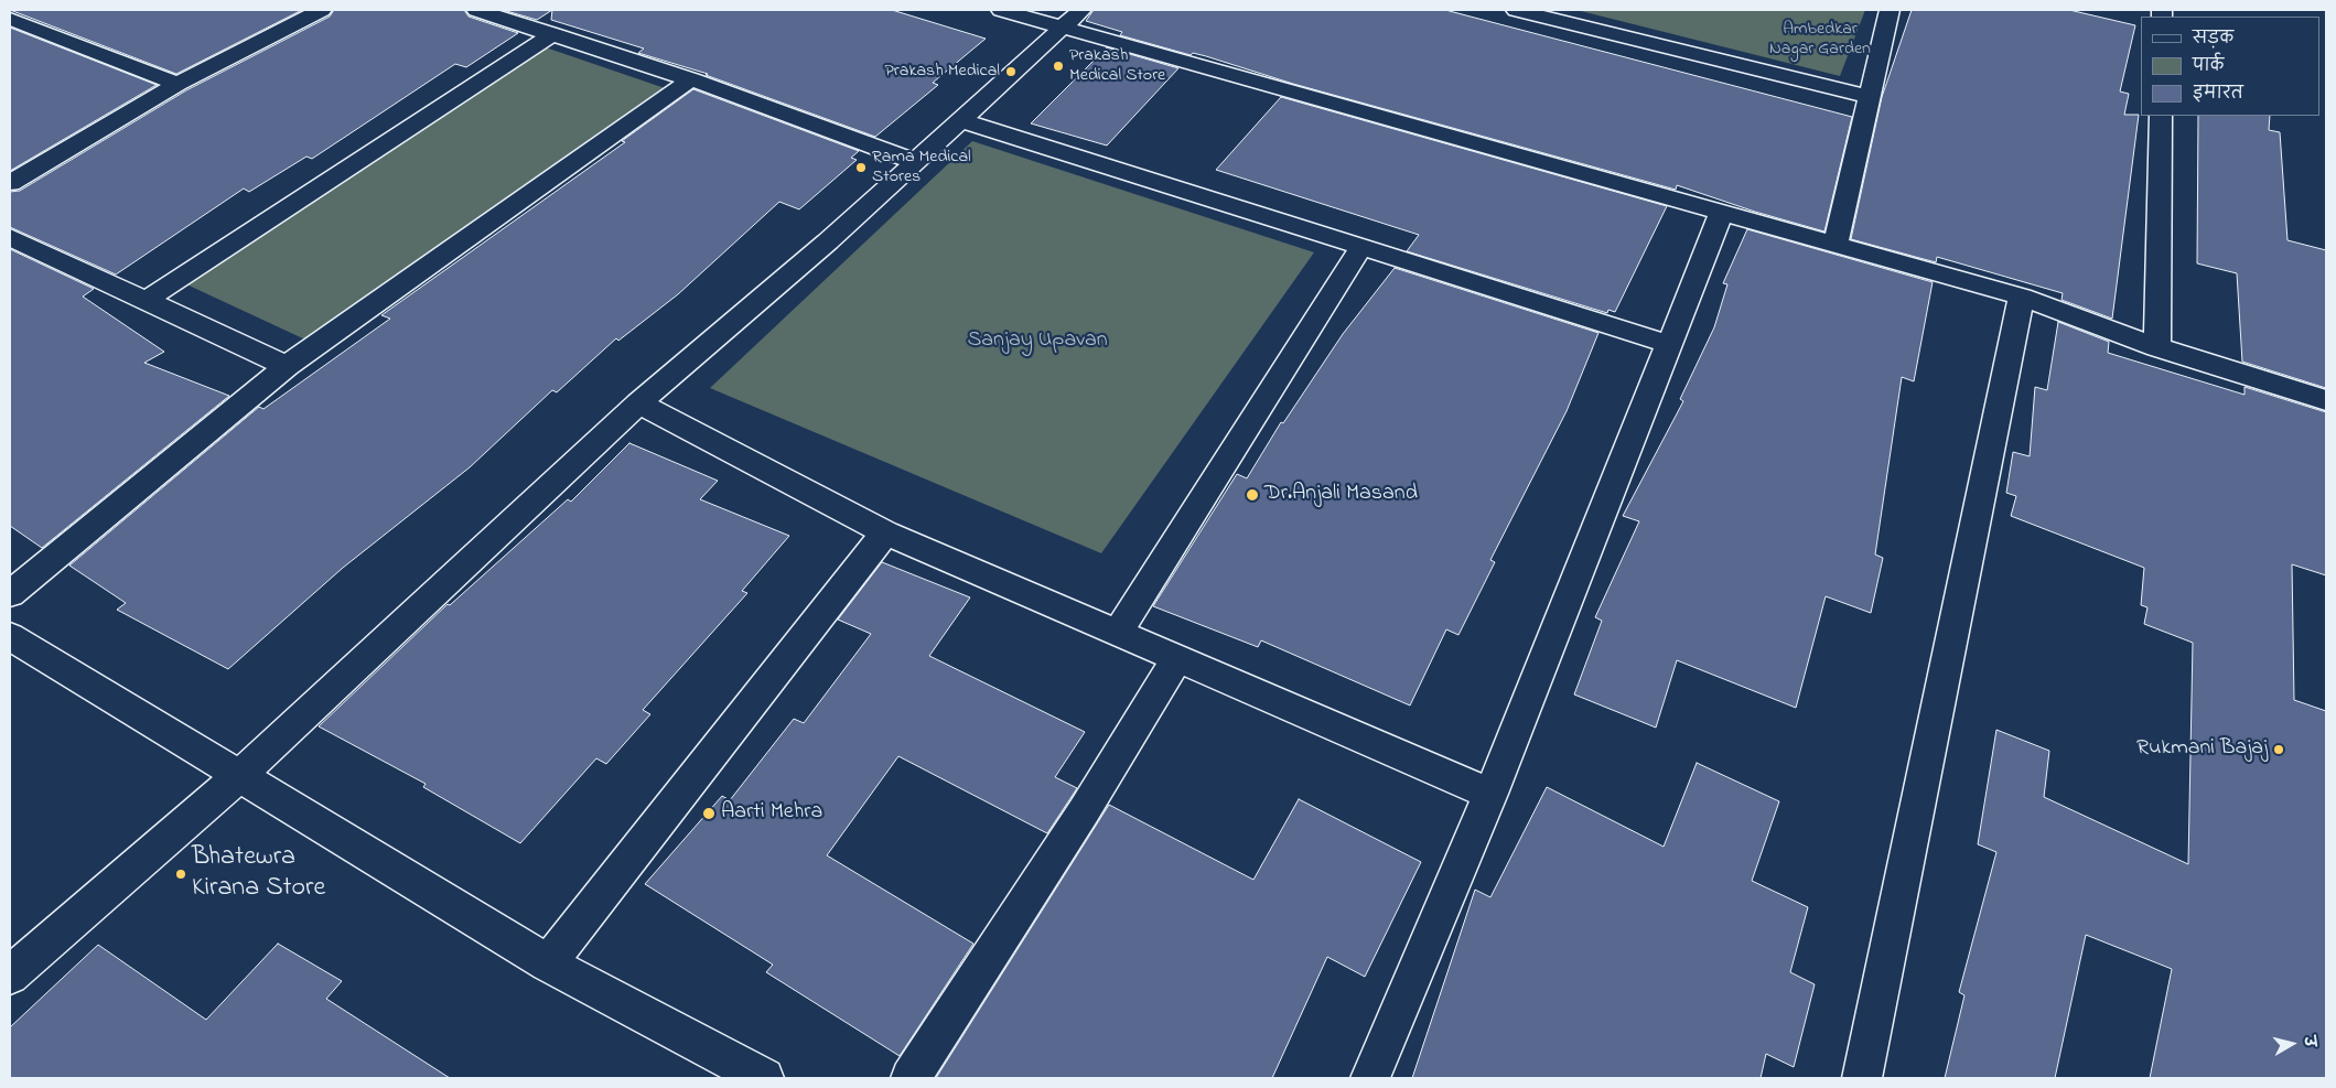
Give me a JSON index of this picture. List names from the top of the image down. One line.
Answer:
{"parks":["Ambedkar Nagar Garden","Sanjay Upavan"],"places":["Prakash Medical Store","Prakash Medical","Rama Medical Stores","Dr.Anjali Masand","Rukmani Bajaj","Aarti Mehra","Bhatewra Kirana Store"],"legend":["सड़क","पार्क","इमारत"],"north":"right"}
